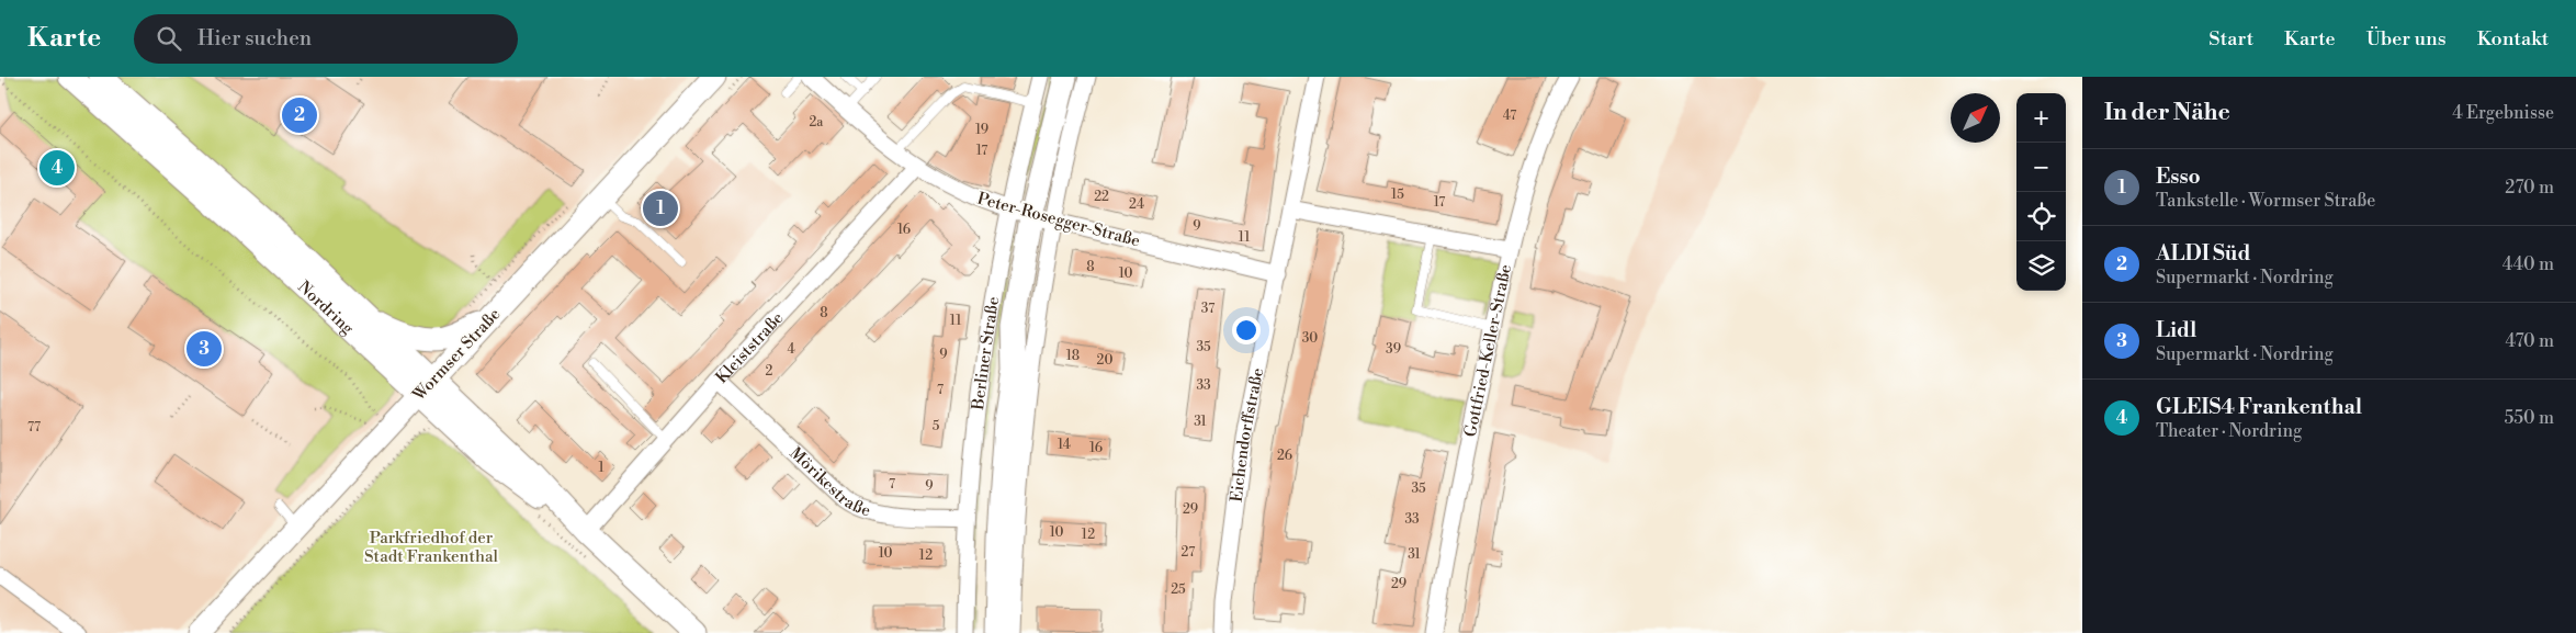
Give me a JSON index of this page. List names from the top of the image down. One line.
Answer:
{"streets":{"main road":["Nordring","Berliner Straße","Wormser Straße"],"street":["Peter-Rosegger-Straße","Kleiststraße","Gottfried-Keller-Straße","Eichendorffstraße","Mörikestraße"]},"crossings":[["Peter-Rosegger-Straße","Kleiststraße"],["Peter-Rosegger-Straße","Berliner Straße"],["Peter-Rosegger-Straße","Eichendorffstraße"],["Nordring","Kleiststraße"],["Nordring","Wormser Straße"],["Kleiststraße","Mörikestraße"],["Berliner Straße","Mörikestraße"]],"parks":["Parkfriedhof der Stadt Frankenthal"],"house_numbers":["47","2a","19","17","15","22","17","24","9","16","11","8","10","37","8","11","30","35","4","39","9","18","20","2","33","7","31","5","77","14","16","26","1","7","9","35","29","33","10","12","27","10","31","12","29","25"],"north":"top right","page":{"header":"Karte","search":"Hier suchen","nav":["Start","Karte","Über uns","Kontakt"],"heading":["In der Nähe","4 Ergebnisse"],"map_buttons":["+","−"],"pins":["2","4","1","3"],"list":[{"mark":"1","name":"Esso","note":"Tankstelle · Wormser Straße","value":"270 m"},{"mark":"2","name":"ALDI Süd","note":"Supermarkt · Nordring","value":"440 m"},{"mark":"3","name":"Lidl","note":"Supermarkt · Nordring","value":"470 m"},{"mark":"4","name":"GLEIS4 Frankenthal","note":"Theater · Nordring","value":"550 m"}]}}
